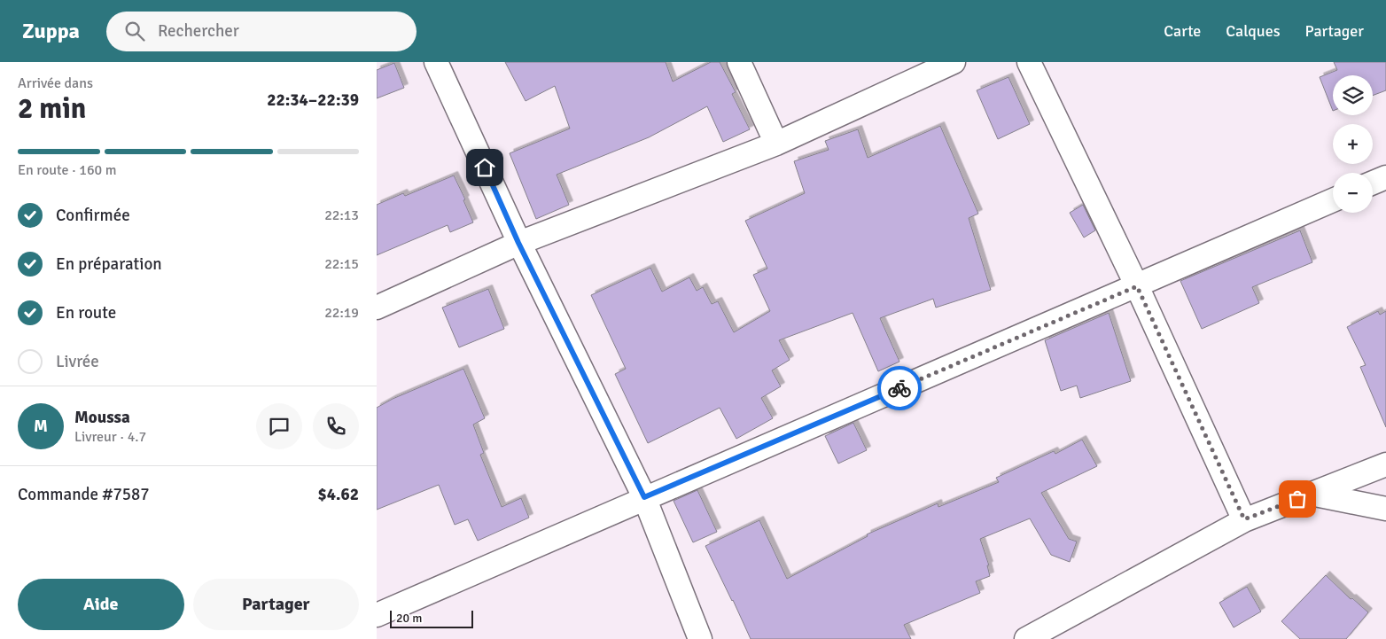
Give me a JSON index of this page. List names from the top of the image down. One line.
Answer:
{"scale_bar":"20 m","page":{"header":"Zuppa","search":"Rechercher","nav":["Carte","Calques","Partager"],"heading":["2 min","Arrivée dans","22:34–22:39"],"panel":["Moussa","Livreur · 4.7","Commande #7587","$4.62"],"map_buttons":["+","−"],"bar":"En route · 160 m","list":[["Confirmée","22:13"],["En préparation","22:15"],["En route","22:19"],"Livrée"],"round":"M","buttons":["Aide","Partager"],"scale":"20 m"}}
